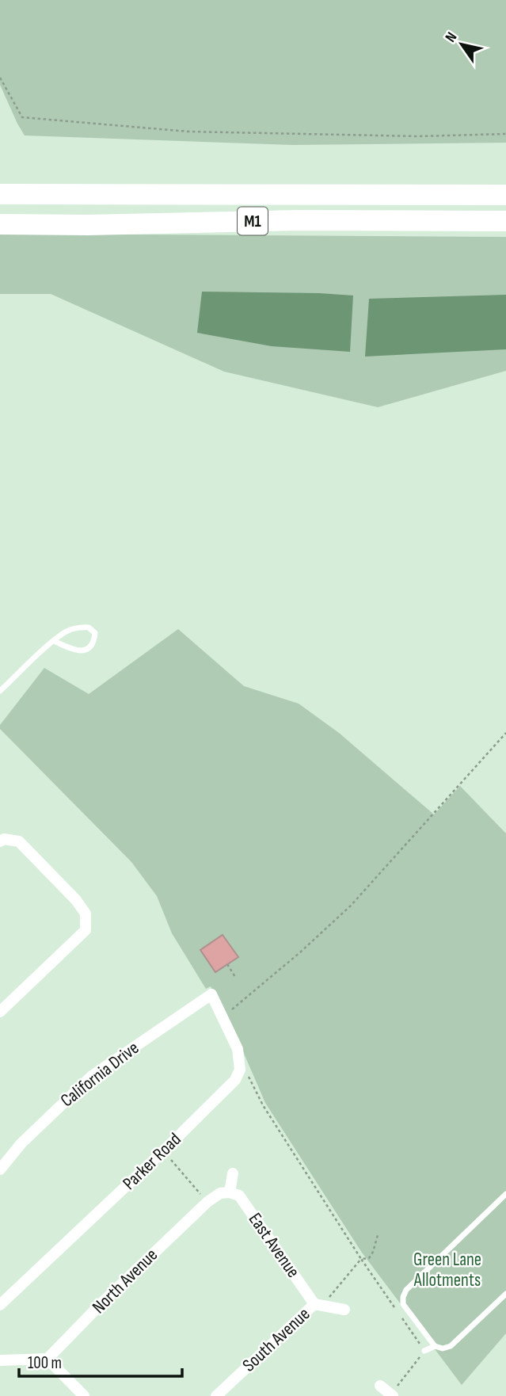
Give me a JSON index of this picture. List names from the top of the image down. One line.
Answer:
{"streets":{"highway":["M1"],"street":["California Drive","Parker Road","East Avenue","North Avenue","South Avenue"]},"crossings":[["East Avenue","North Avenue"],["East Avenue","South Avenue"]],"parks":["Green Lane Allotments"],"scale_bar":"100 m","north":"top left"}
